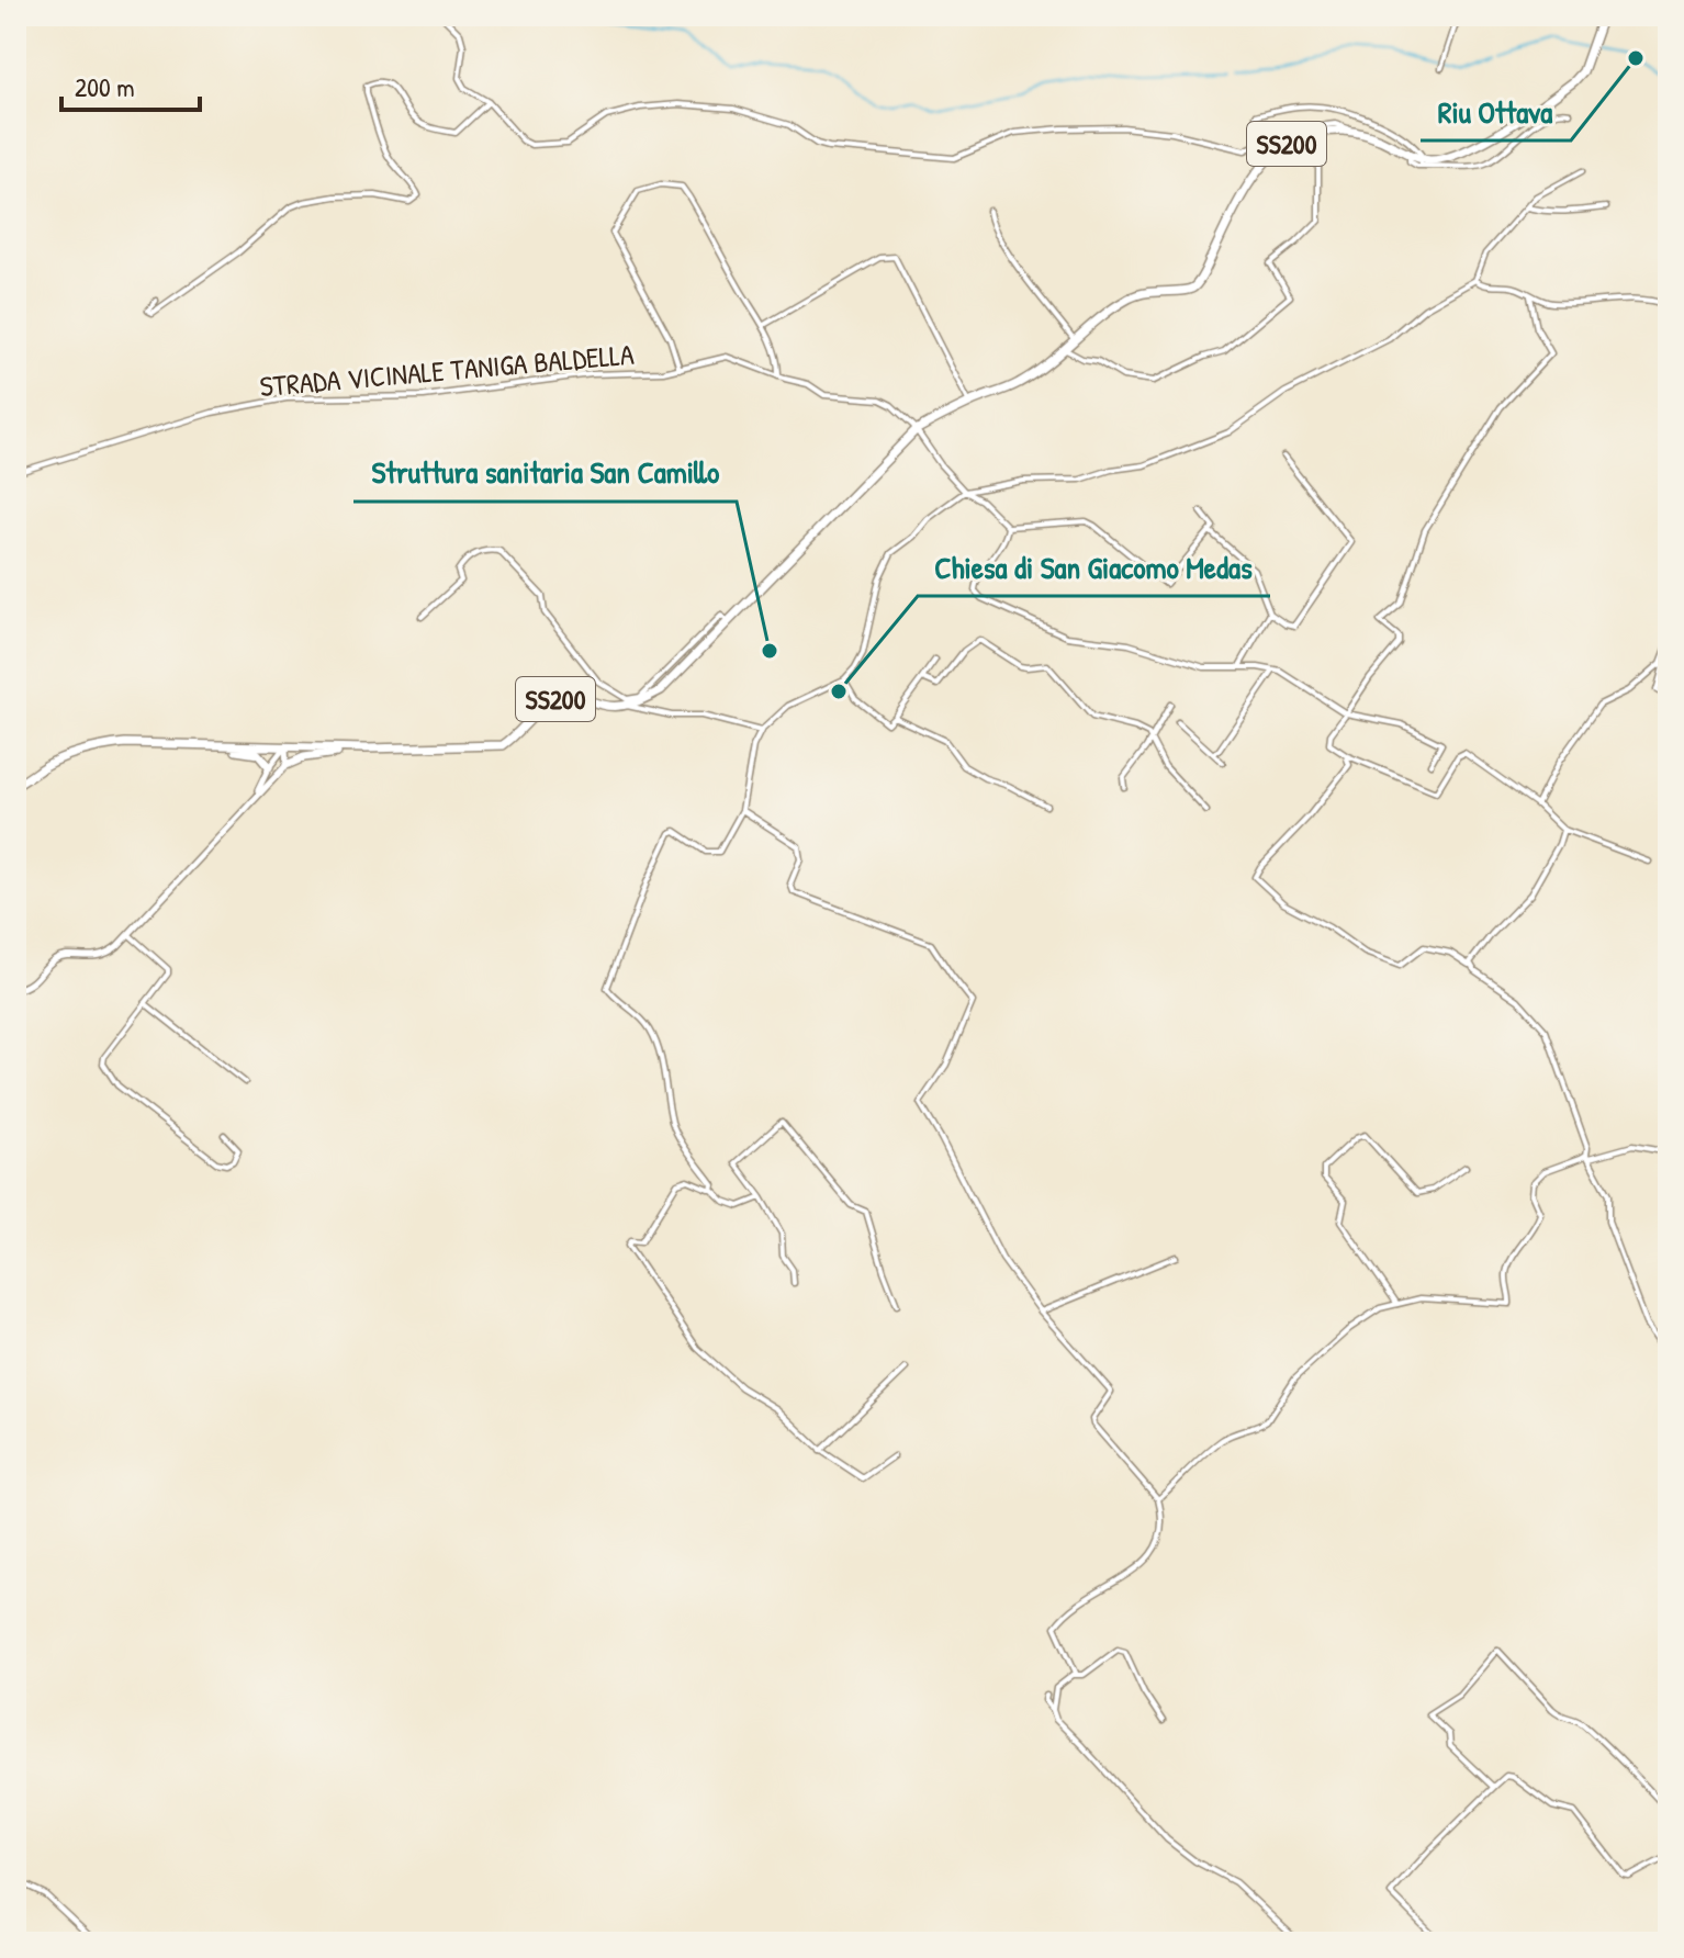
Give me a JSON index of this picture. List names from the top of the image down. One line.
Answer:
{"streets":{"main road":["SS200"],"street":["STRADA VICINALE TANIGA BALDELLA"]},"crossings":[["SS200","STRADA VICINALE TANIGA BALDELLA"]],"places":["Riu Ottava","Struttura sanitaria San Camillo","Chiesa di San Giacomo Medas"],"scale_bar":"200 m"}
